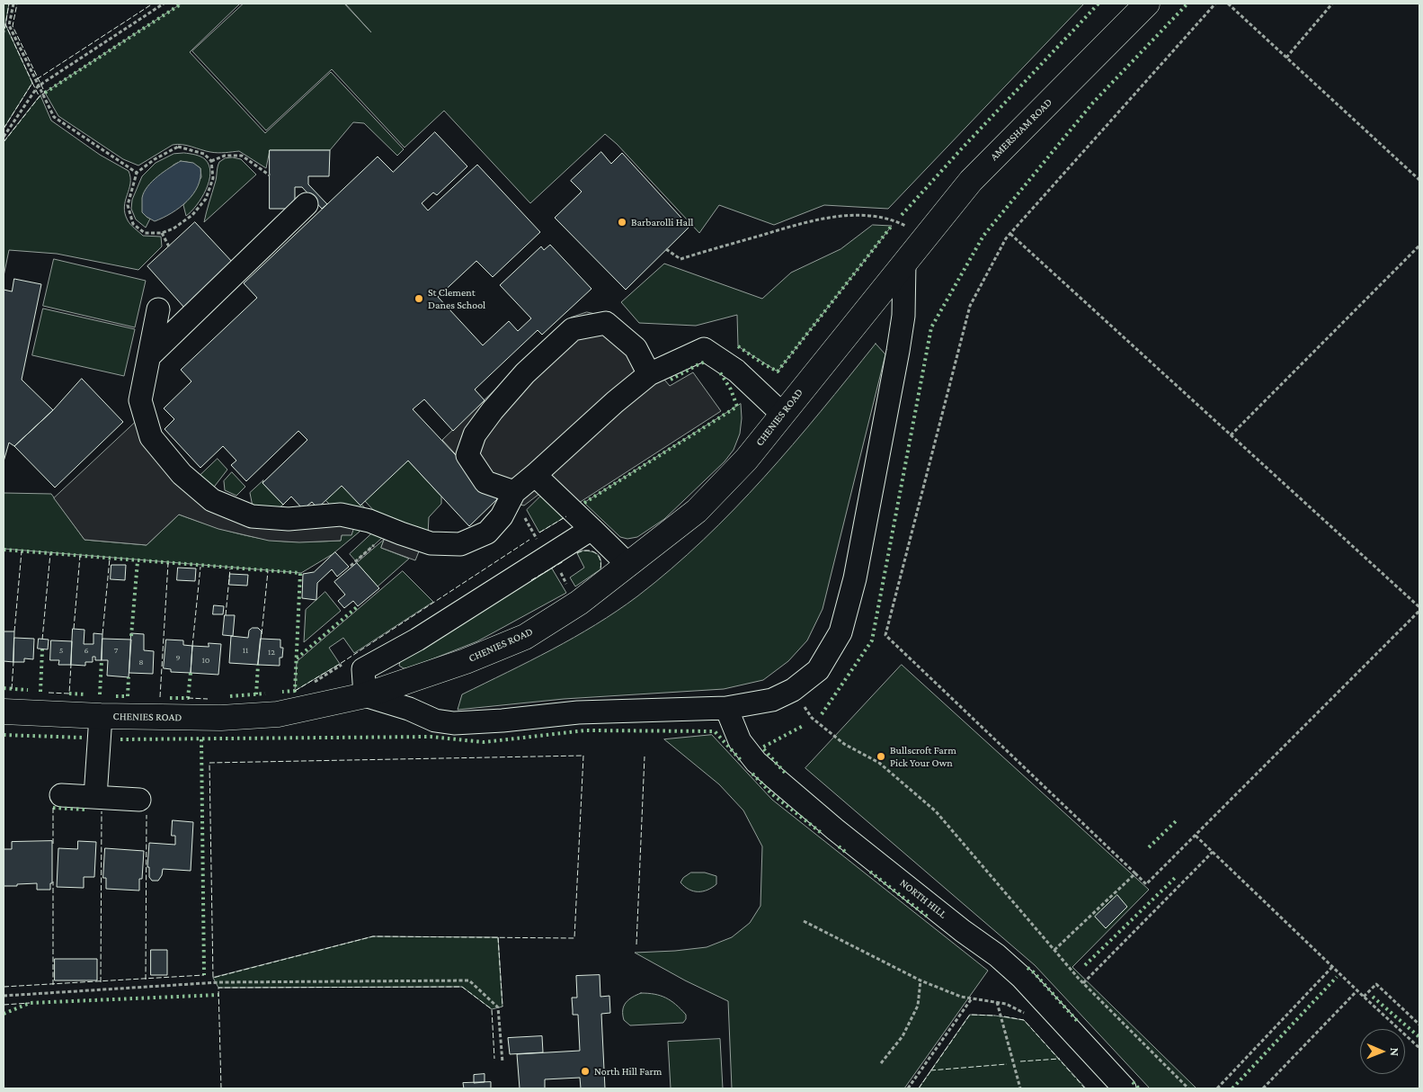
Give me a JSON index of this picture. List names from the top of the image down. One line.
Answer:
{"streets":{"main road":["AMERSHAM ROAD","CHENIES ROAD"],"street":["NORTH HILL"]},"crossings":[["AMERSHAM ROAD","CHENIES ROAD"]],"places":["Barbarolli Hall","St Clement Danes School","Bullscroft Farm Pick Your Own","North Hill Farm"],"house_numbers":["5","6","7","11","12","9","10","8"],"north":"right"}
